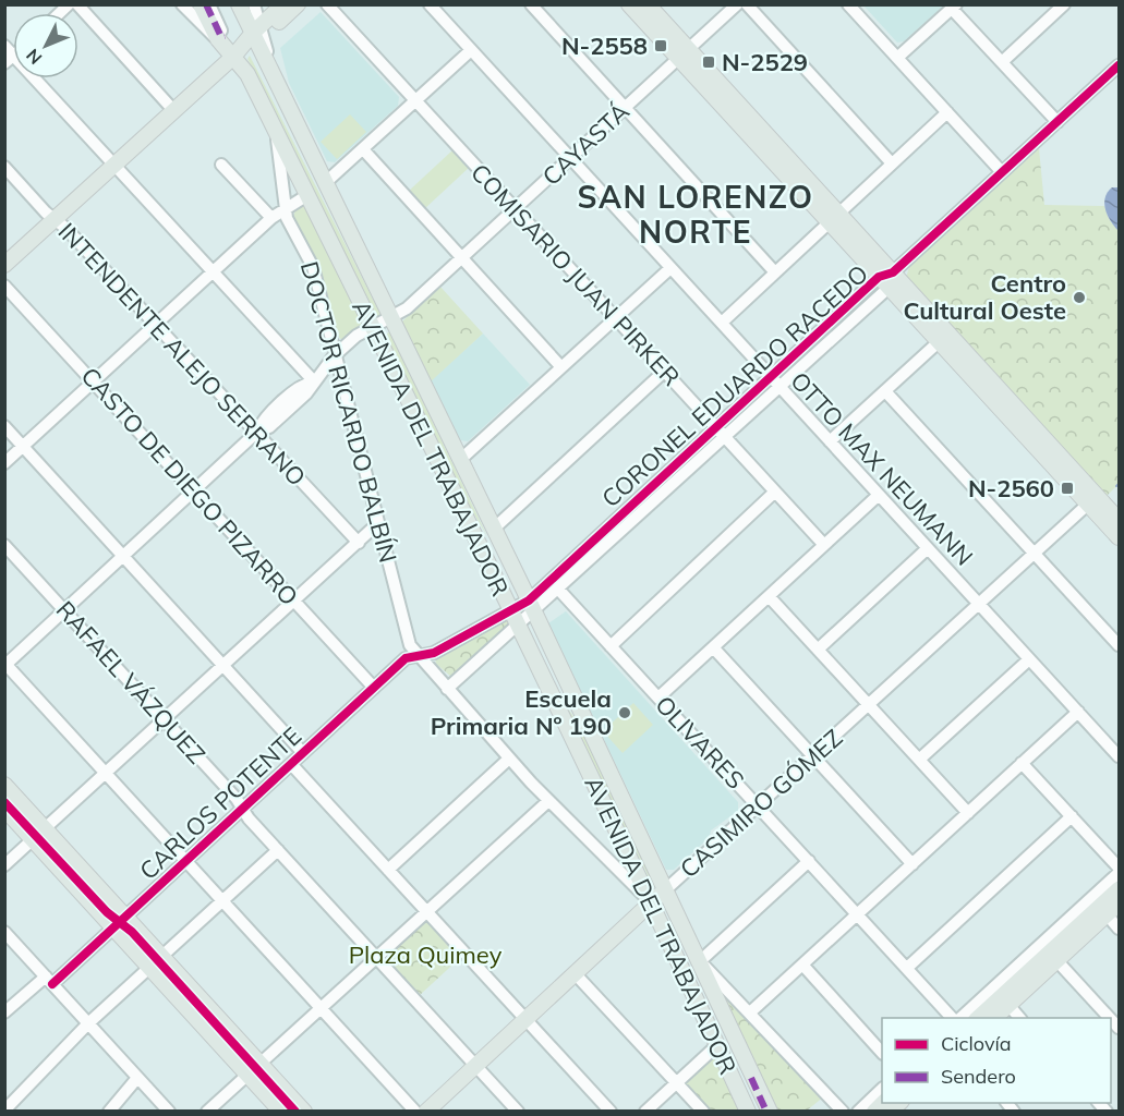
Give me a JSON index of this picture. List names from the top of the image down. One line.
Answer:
{"streets":{"main road":["AVENIDA DEL TRABAJADOR","CASIMIRO GÓMEZ"],"street":["CAYASTÁ","COMISARIO JUAN PIRKER","INTENDENTE ALEJO SERRANO","CORONEL EDUARDO RACEDO","DOCTOR RICARDO BALBÍN","OTTO MAX NEUMANN","CASTO DE DIEGO PIZARRO","RAFAEL VÁZQUEZ","OLIVARES","CARLOS POTENTE"]},"crossings":[["CAYASTÁ","COMISARIO JUAN PIRKER"],["CAYASTÁ","INTENDENTE ALEJO SERRANO"],["CAYASTÁ","DOCTOR RICARDO BALBÍN"],["CAYASTÁ","AVENIDA DEL TRABAJADOR"],["CAYASTÁ","OTTO MAX NEUMANN"],["CAYASTÁ","CASTO DE DIEGO PIZARRO"],["CAYASTÁ","RAFAEL VÁZQUEZ"],["COMISARIO JUAN PIRKER","CORONEL EDUARDO RACEDO"],["CORONEL EDUARDO RACEDO","DOCTOR RICARDO BALBÍN"],["CORONEL EDUARDO RACEDO","AVENIDA DEL TRABAJADOR"],["CORONEL EDUARDO RACEDO","OTTO MAX NEUMANN"],["CORONEL EDUARDO RACEDO","OLIVARES"],["CORONEL EDUARDO RACEDO","CARLOS POTENTE"],["DOCTOR RICARDO BALBÍN","AVENIDA DEL TRABAJADOR"],["DOCTOR RICARDO BALBÍN","CARLOS POTENTE"],["AVENIDA DEL TRABAJADOR","CASIMIRO GÓMEZ"],["OTTO MAX NEUMANN","CASIMIRO GÓMEZ"],["CASTO DE DIEGO PIZARRO","CARLOS POTENTE"],["RAFAEL VÁZQUEZ","CARLOS POTENTE"],["RAFAEL VÁZQUEZ","CASIMIRO GÓMEZ"],["OLIVARES","CASIMIRO GÓMEZ"]],"districts":["SAN LORENZO NORTE"],"parks":["Plaza Quimey"],"places":{"transit":["N-2558","N-2529","N-2560"],"other":["Centro Cultural Oeste","Escuela Primaria Nº 190"]},"legend":["Ciclovía","Sendero"],"north":"bottom left"}
